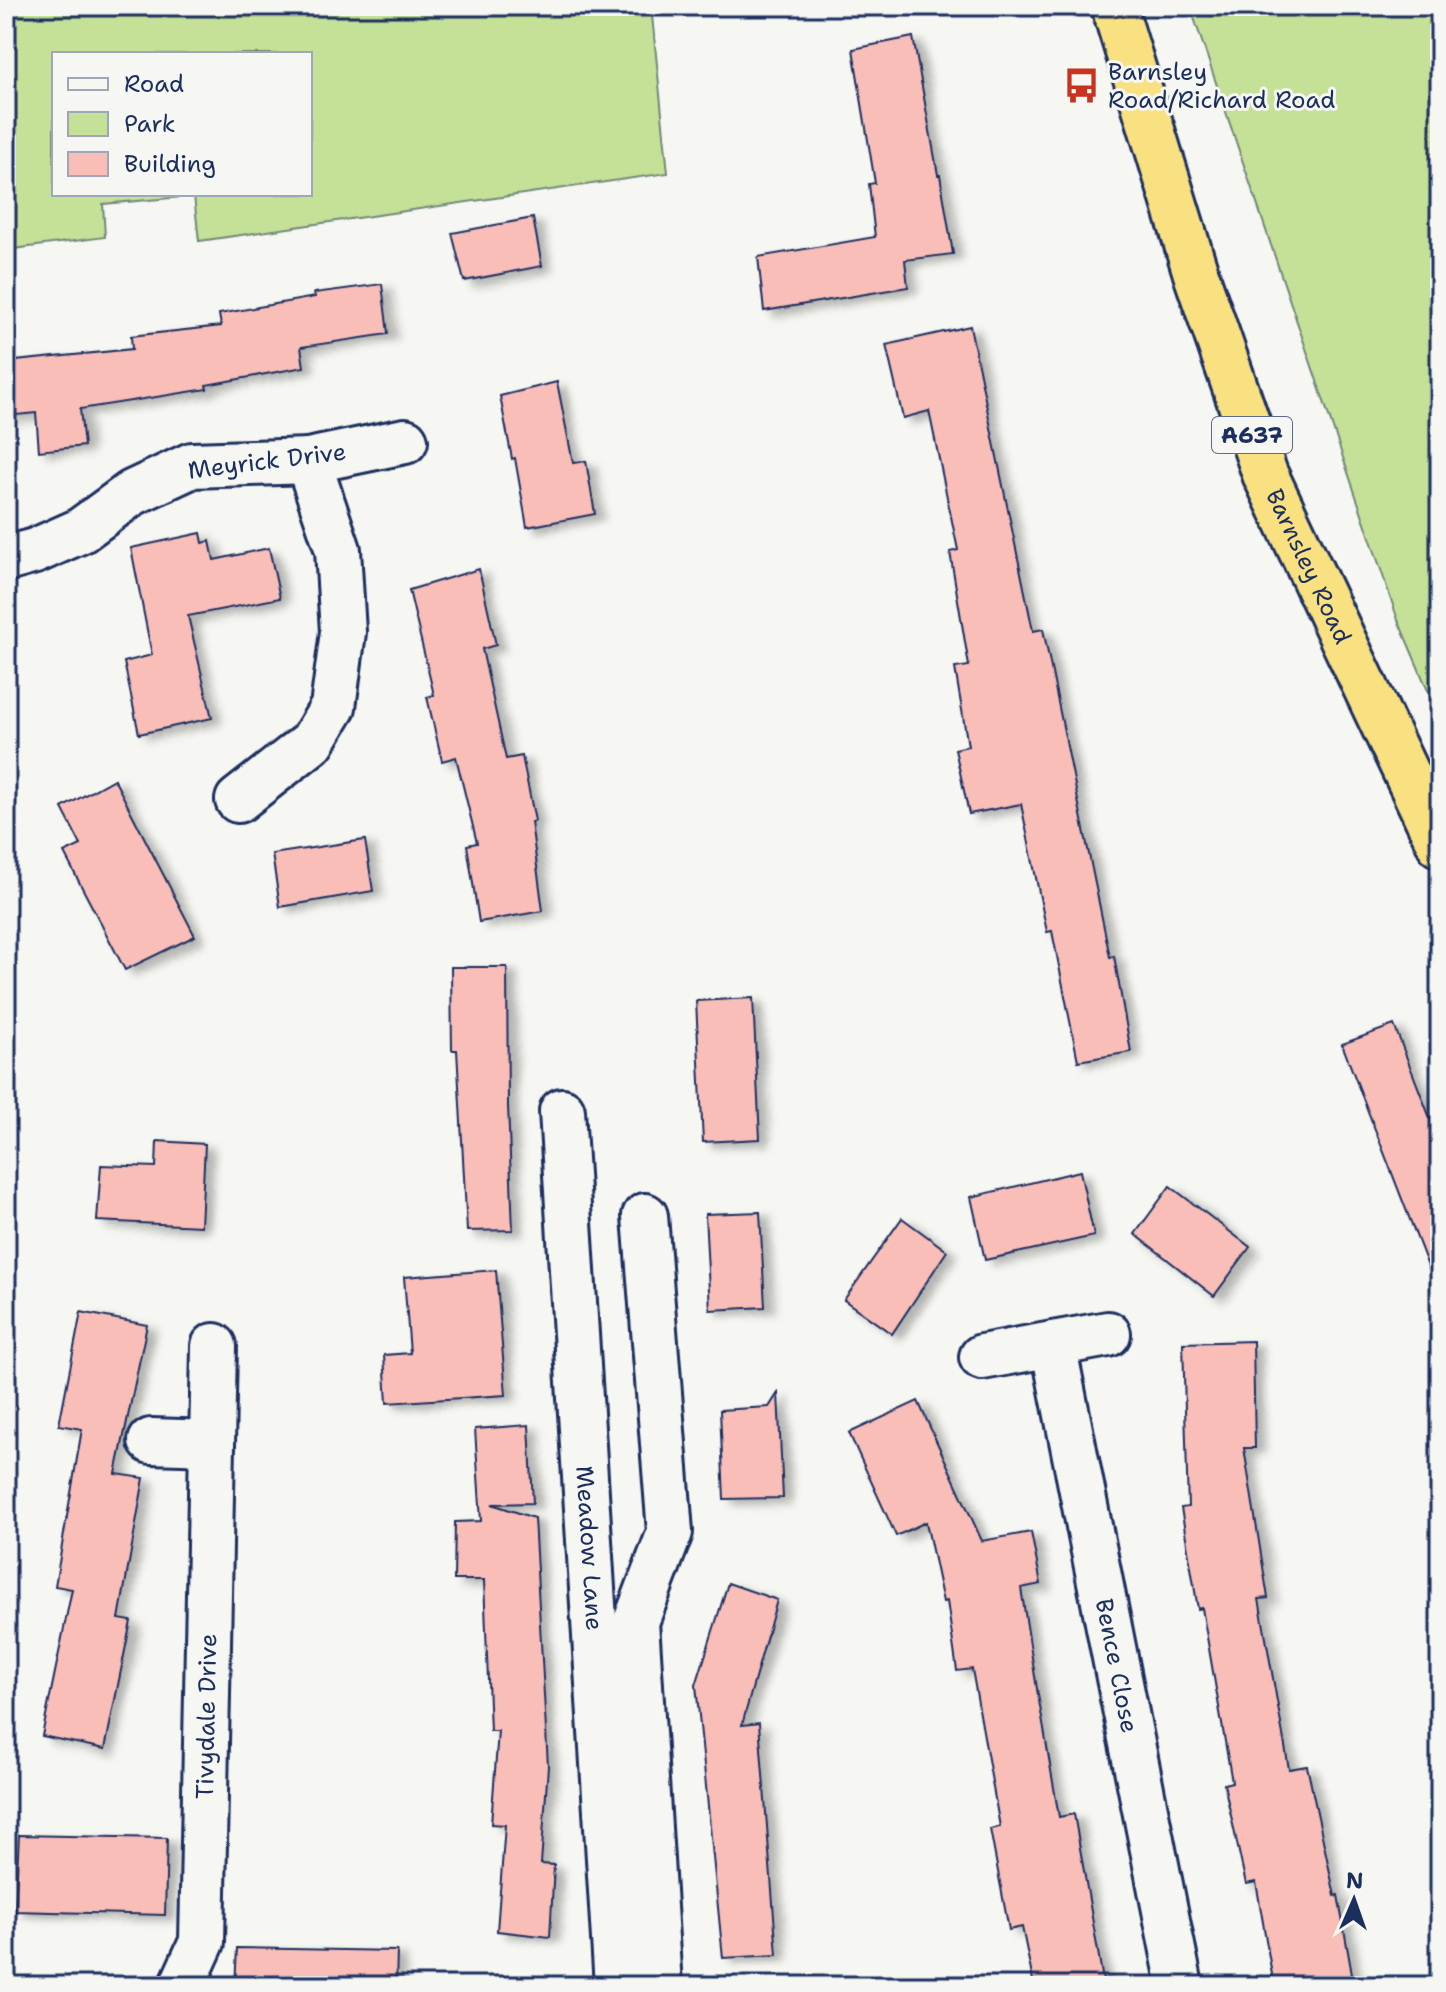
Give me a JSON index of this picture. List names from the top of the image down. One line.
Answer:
{"streets":{"highway":["A637","Barnsley Road"],"street":["Meyrick Drive","Meadow Lane","Bence Close","Tivydale Drive"]},"places":{"bus stop":["Barnsley Road/Richard Road"]},"legend":["Road","Park","Building"],"north":"top"}
